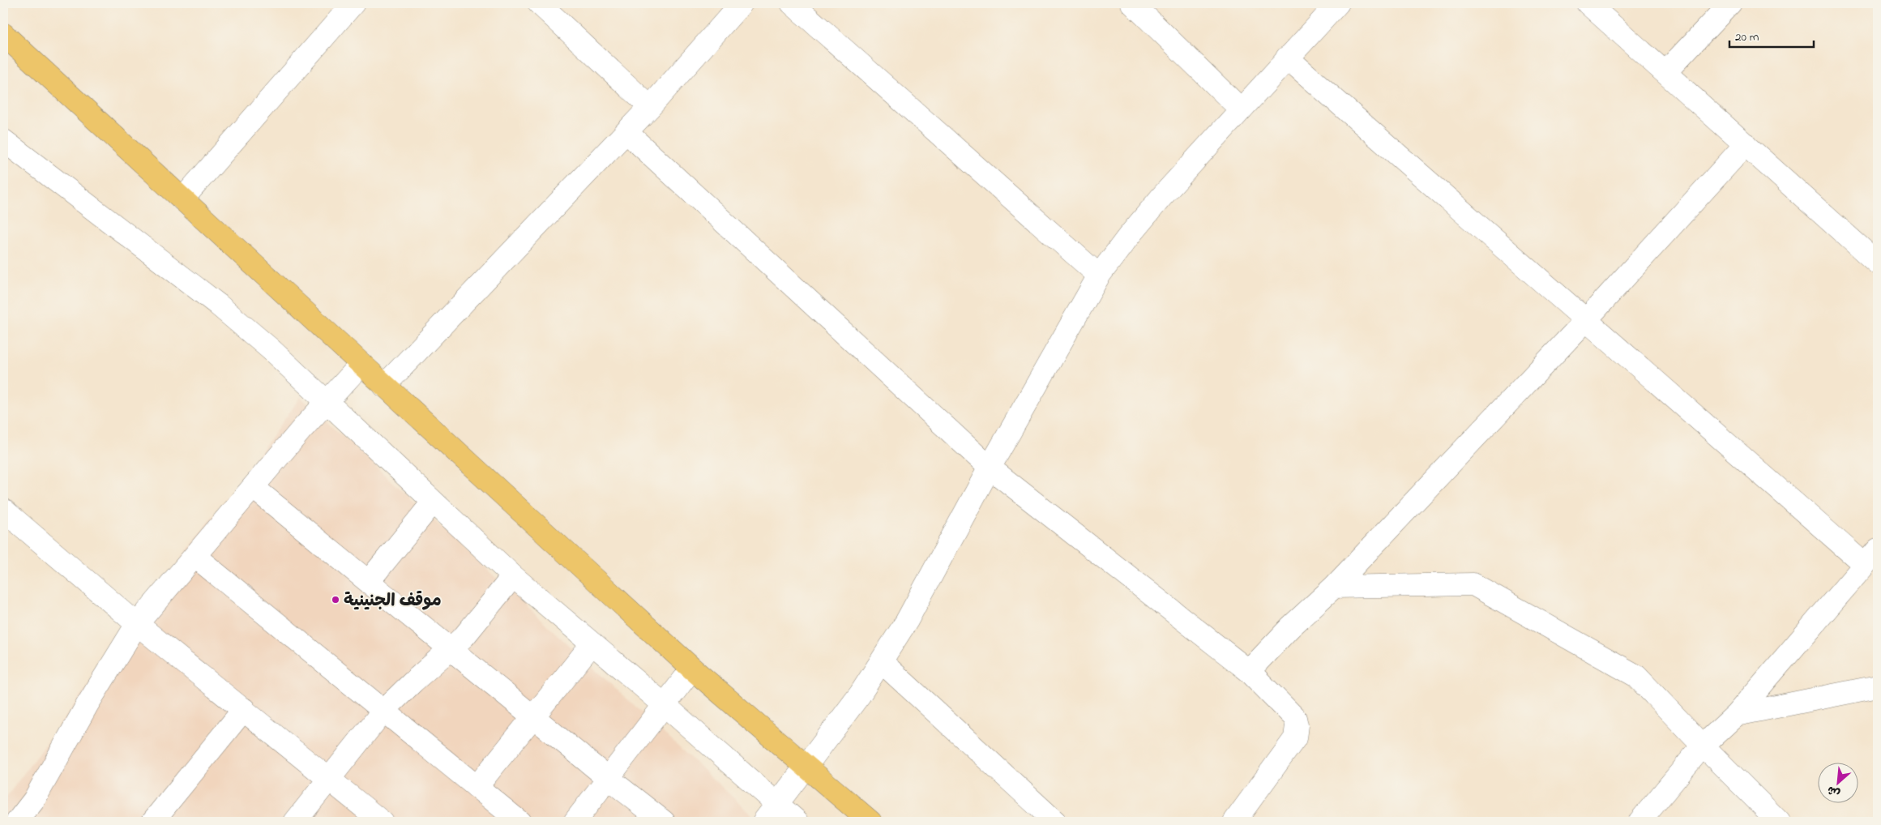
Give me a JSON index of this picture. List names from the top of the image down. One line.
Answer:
{"places":["موقف الجنينية"],"scale_bar":"20 m","north":"bottom left"}
